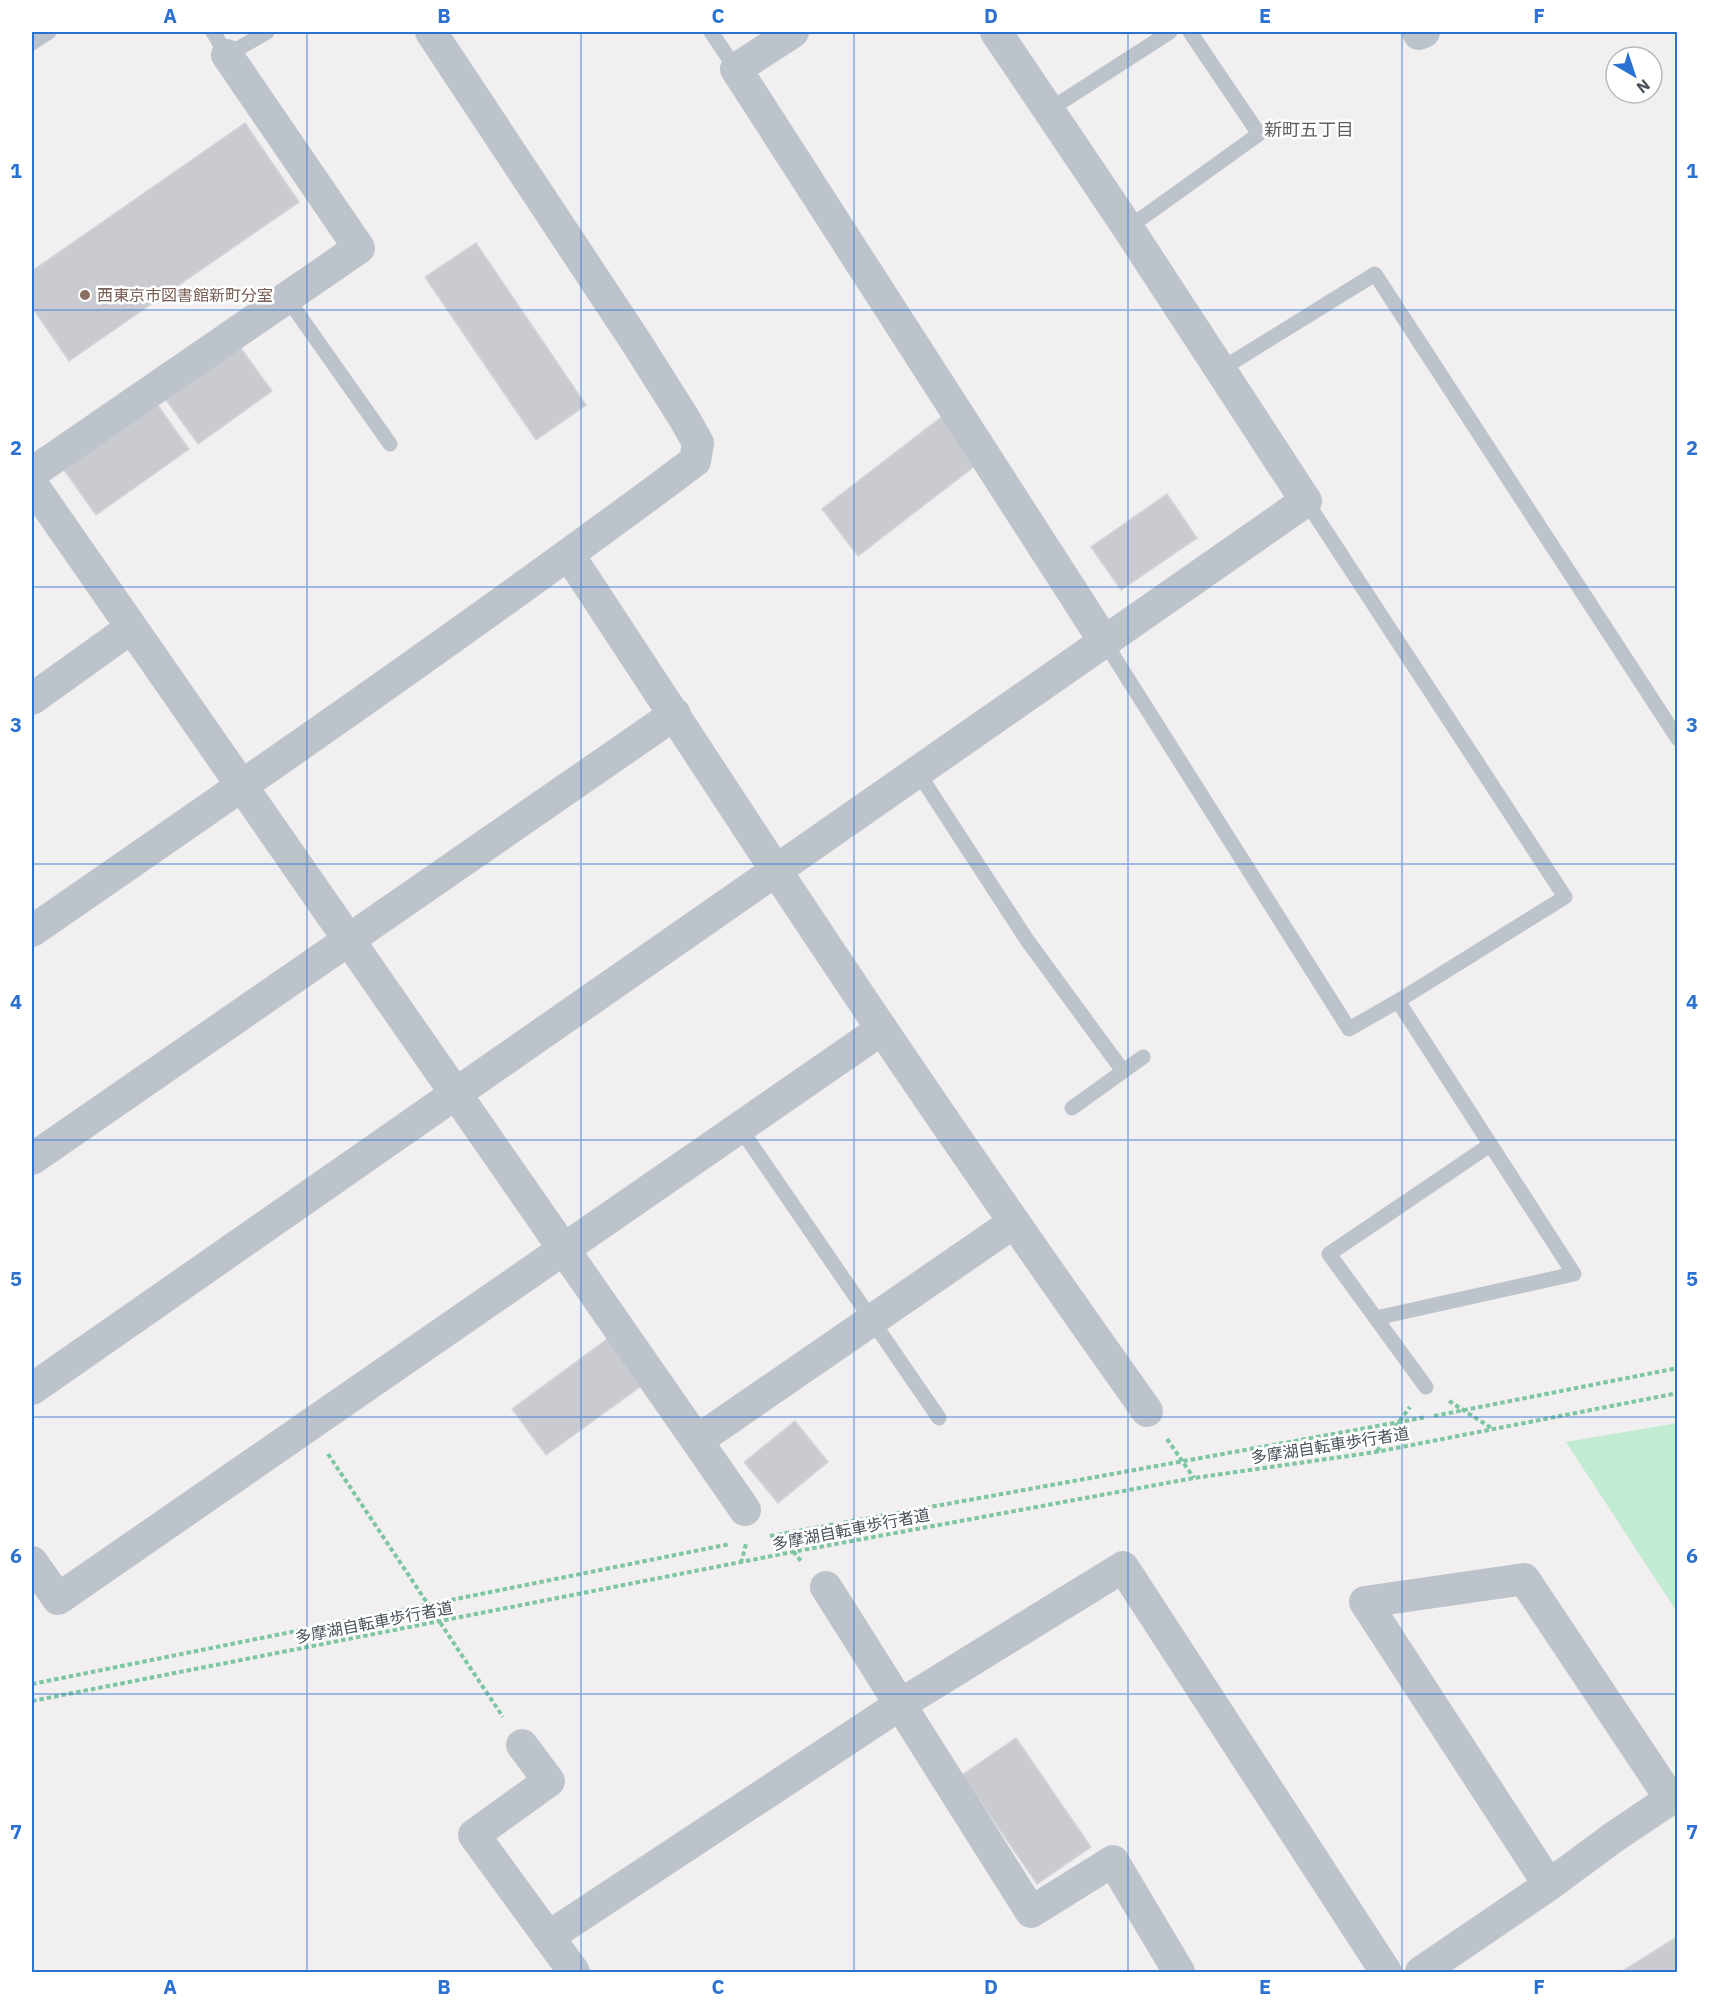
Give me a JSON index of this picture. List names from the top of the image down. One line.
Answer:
{"streets":{"path":["多摩湖自転車歩行者道"]},"districts":["新町五丁目"],"places":["西東京市図書館新町分室"],"north":"bottom right","grid":{"columns":["A","B","C","D","E","F"],"rows":["1","2","3","4","5","6","7"]}}
